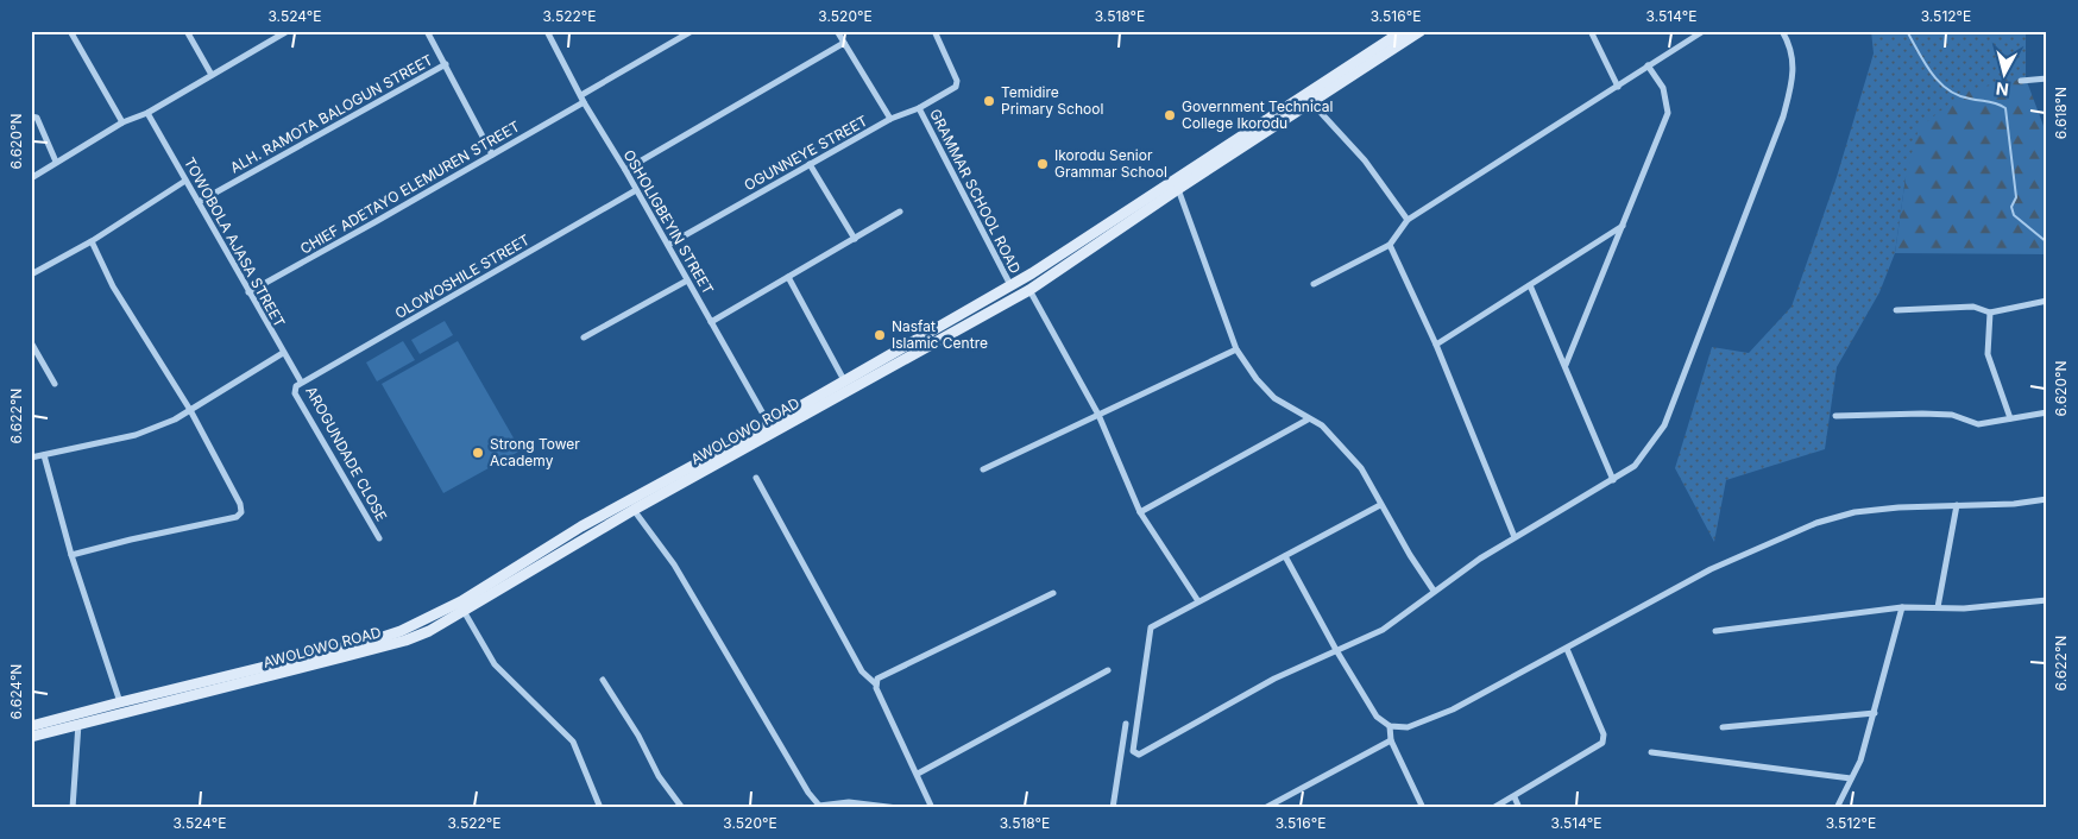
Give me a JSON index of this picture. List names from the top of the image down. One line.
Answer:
{"streets":{"main road":["AWOLOWO ROAD"],"street":["ALH. RAMOTA BALOGUN STREET","OGUNNEYE STREET","CHIEF ADETAYO ELEMUREN STREET","GRAMMAR SCHOOL ROAD","OSHOLIGBEYIN STREET","TOWOBOLA AJASA STREET","OLOWOSHILE STREET","AROGUNDADE CLOSE"]},"crossings":[["ALH. RAMOTA BALOGUN STREET","TOWOBOLA AJASA STREET"],["OGUNNEYE STREET","GRAMMAR SCHOOL ROAD"],["OGUNNEYE STREET","OSHOLIGBEYIN STREET"],["CHIEF ADETAYO ELEMUREN STREET","OSHOLIGBEYIN STREET"],["CHIEF ADETAYO ELEMUREN STREET","TOWOBOLA AJASA STREET"],["GRAMMAR SCHOOL ROAD","AWOLOWO ROAD"],["OSHOLIGBEYIN STREET","OLOWOSHILE STREET"],["OSHOLIGBEYIN STREET","AWOLOWO ROAD"],["TOWOBOLA AJASA STREET","OLOWOSHILE STREET"],["TOWOBOLA AJASA STREET","AROGUNDADE CLOSE"],["OLOWOSHILE STREET","AROGUNDADE CLOSE"]],"places":["Temidire Primary School","Government Technical College Ikorodu","Ikorodu Senior Grammar School","Nasfat Islamic Centre","Strong Tower Academy"],"north":"bottom","coordinates":["3.524°E","3.522°E","3.520°E","3.518°E","3.516°E","3.514°E","3.512°E","6.618°N","6.620°N","6.622°N","6.624°N"]}
